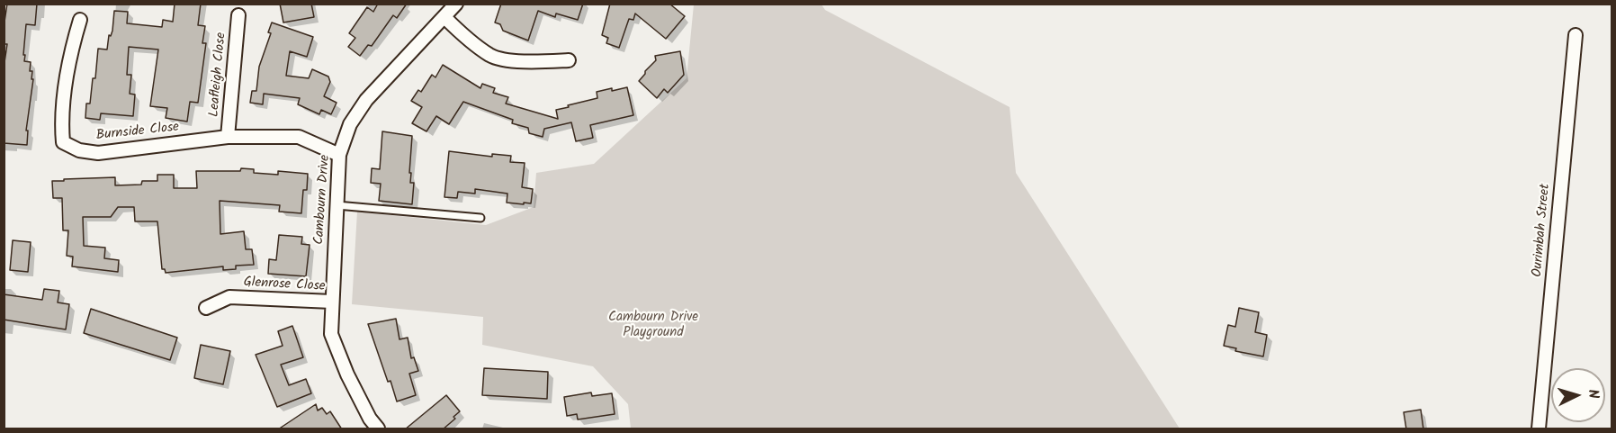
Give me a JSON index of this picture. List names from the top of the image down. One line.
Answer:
{"streets":{"street":["Leafleigh Close","Burnside Close","Cambourn Drive","Ourimbah Street","Glenrose Close"]},"crossings":[["Leafleigh Close","Burnside Close"],["Burnside Close","Cambourn Drive"],["Cambourn Drive","Glenrose Close"]],"parks":["Cambourn Drive Playground"],"north":"right"}
